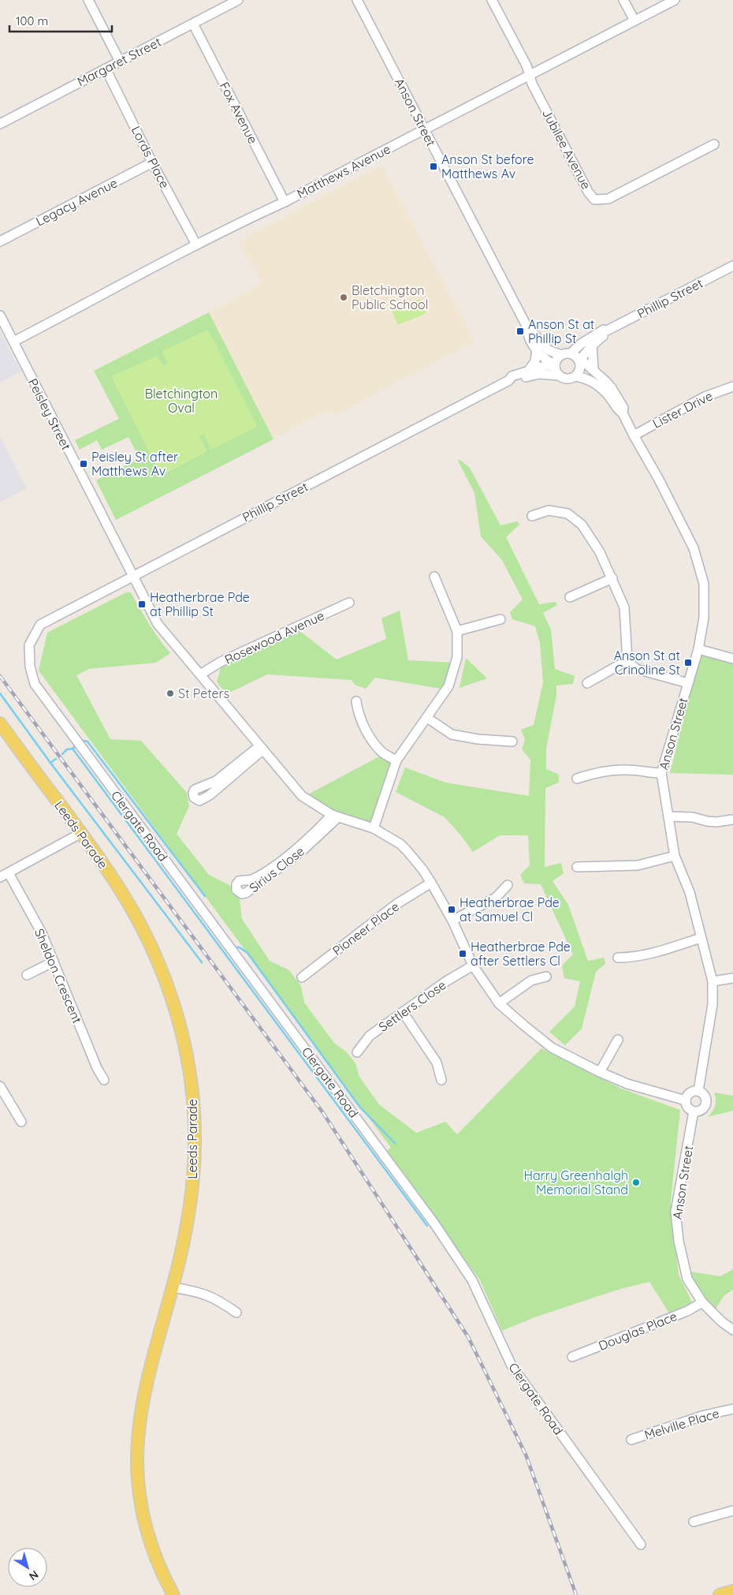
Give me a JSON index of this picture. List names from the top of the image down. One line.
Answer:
{"streets":{"main road":["Leeds Parade"],"street":["Margaret Street","Anson Street","Fox Avenue","Jubilee Avenue","Lords Place","Matthews Avenue","Legacy Avenue","Phillip Street","Lister Drive","Peisley Street","Rosewood Avenue","Clergate Road","Sirius Close","Pioneer Place","Sheldon Crescent","Settlers Close","Douglas Place","Melville Place"]},"crossings":[["Margaret Street","Fox Avenue"],["Margaret Street","Lords Place"],["Anson Street","Matthews Avenue"],["Anson Street","Phillip Street"],["Anson Street","Lister Drive"],["Anson Street","Peisley Street"],["Anson Street","Douglas Place"],["Fox Avenue","Matthews Avenue"],["Jubilee Avenue","Matthews Avenue"],["Lords Place","Matthews Avenue"],["Lords Place","Legacy Avenue"],["Matthews Avenue","Peisley Street"],["Phillip Street","Peisley Street"],["Phillip Street","Clergate Road"],["Peisley Street","Rosewood Avenue"],["Peisley Street","Sirius Close"],["Peisley Street","Pioneer Place"],["Peisley Street","Settlers Close"]],"parks":["Bletchington Oval"],"places":{"transit":["Anson St before Matthews Av","Anson St at Phillip St","Peisley St after Matthews Av","Heatherbrae Pde at Phillip St","Anson St at Crinoline St","Heatherbrae Pde at Samuel Cl","Heatherbrae Pde after Settlers Cl"],"other":["Bletchington Public School","St Peters","Harry Greenhalgh Memorial Stand"]},"scale_bar":"100 m","north":"bottom right"}
